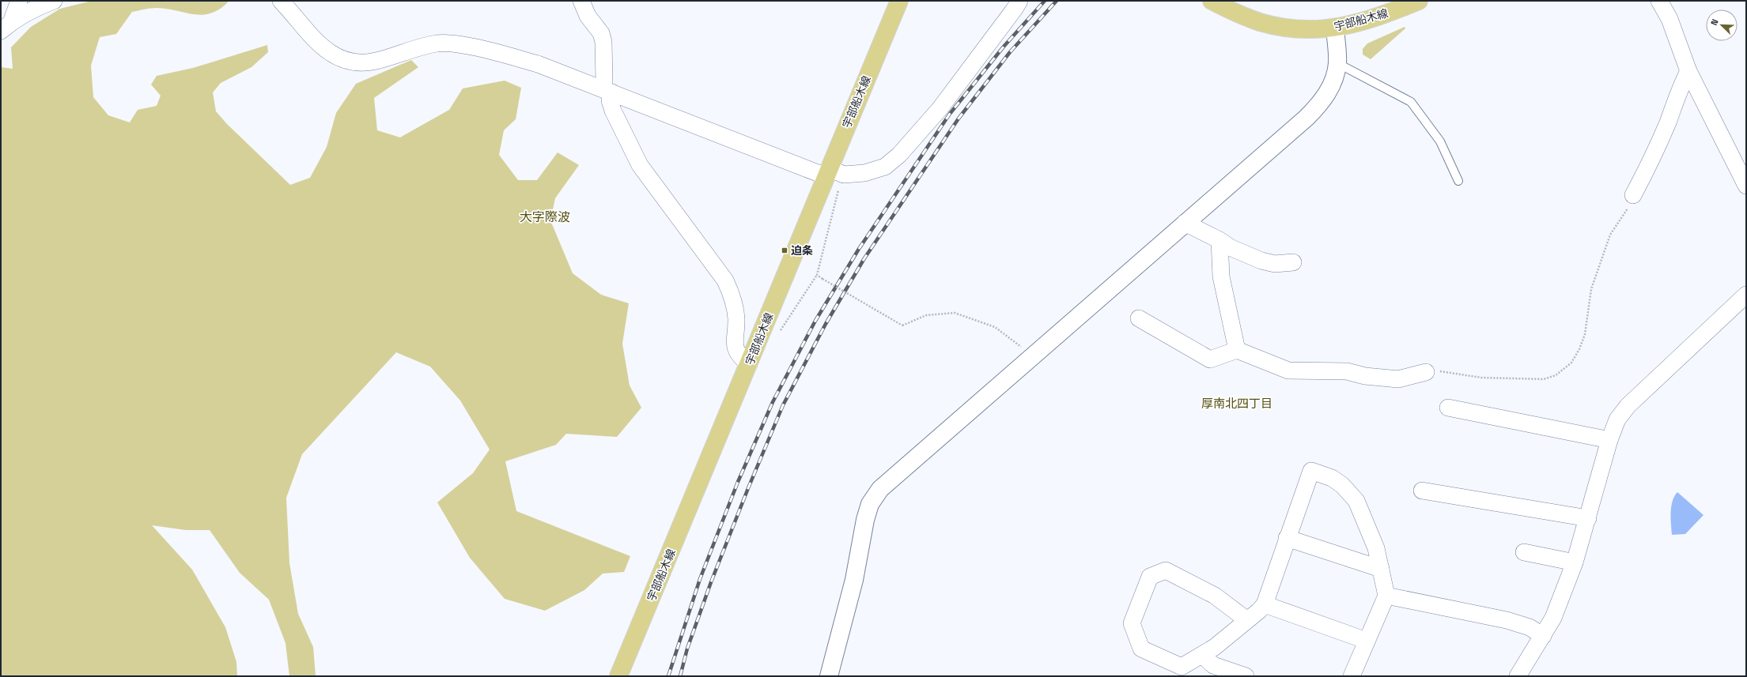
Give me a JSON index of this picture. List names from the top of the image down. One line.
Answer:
{"streets":{"main road":["宇部船木線"]},"districts":["大字際波","厚南北四丁目"],"places":{"transit":["迫条"]},"north":"top left"}
